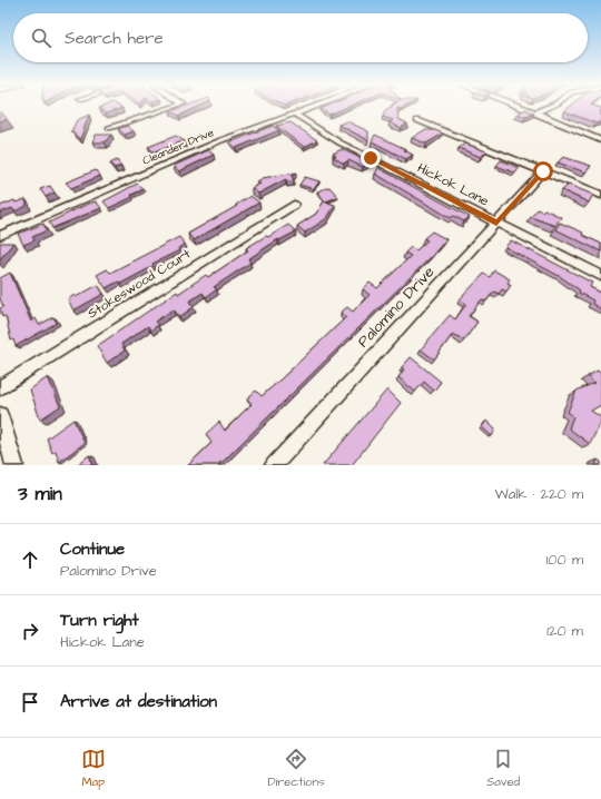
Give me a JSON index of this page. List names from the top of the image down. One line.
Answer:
{"streets":{"street":["Cleander Drive","Hickok Lane","Stokeswood Court","Palomino Drive"]},"crossings":[["Cleander Drive","Hickok Lane"],["Hickok Lane","Palomino Drive"]],"page":{"search":"Search here","heading":["3 min","Walk · 220 m"],"list":[["Continue","Palomino Drive","100 m"],["Turn right","Hickok Lane","120 m"],"Arrive at destination"],"nav":["Map","Directions","Saved"]}}
